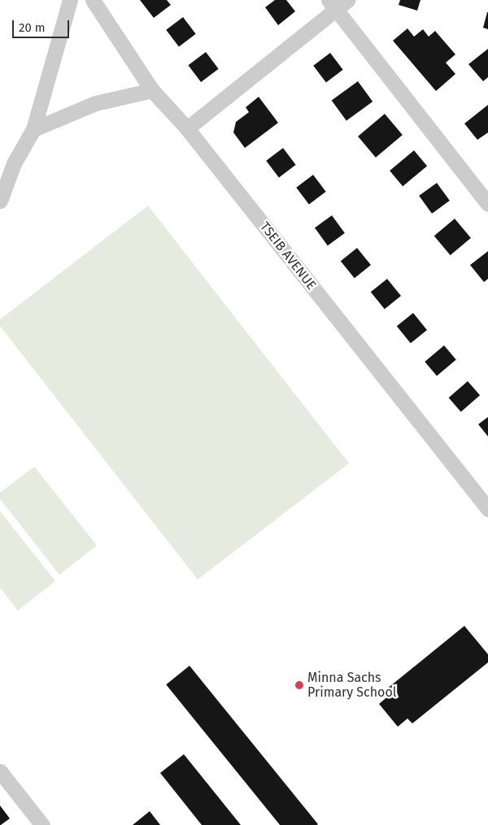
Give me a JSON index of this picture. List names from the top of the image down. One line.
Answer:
{"streets":{"street":["TSEIB AVENUE"]},"places":["Minna Sachs Primary School"],"scale_bar":"20 m"}
